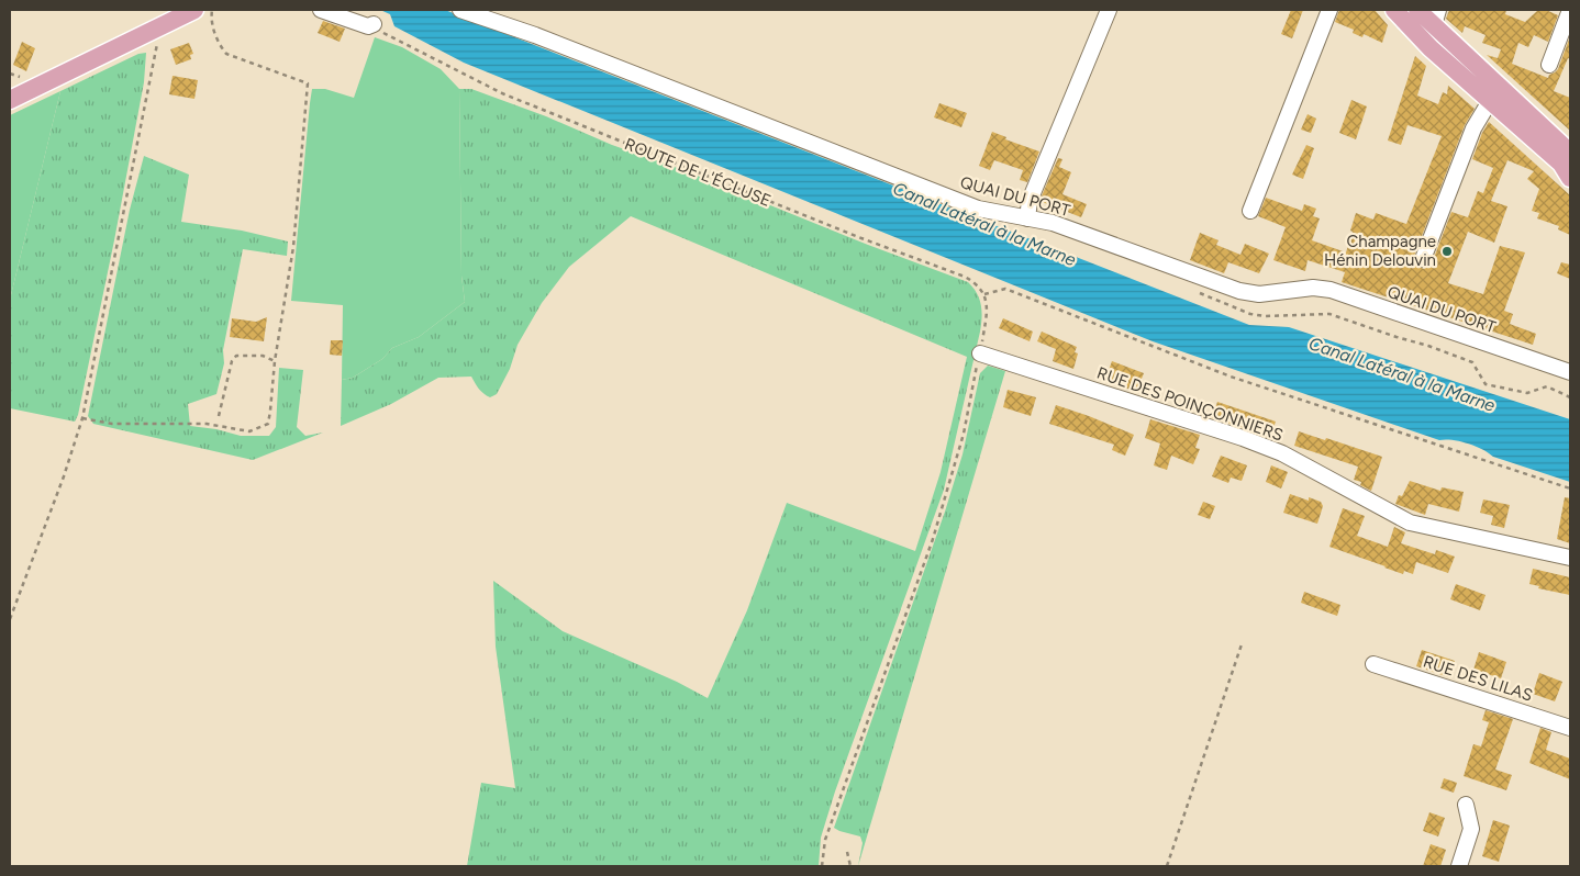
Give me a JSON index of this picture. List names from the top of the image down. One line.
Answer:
{"streets":{"street":["QUAI DU PORT","RUE DES POINÇONNIERS","RUE DES LILAS"],"path":["ROUTE DE L'ÉCLUSE"]},"water":["Canal Latéral à la Marne"],"places":["Champagne Hénin Delouvin"]}
